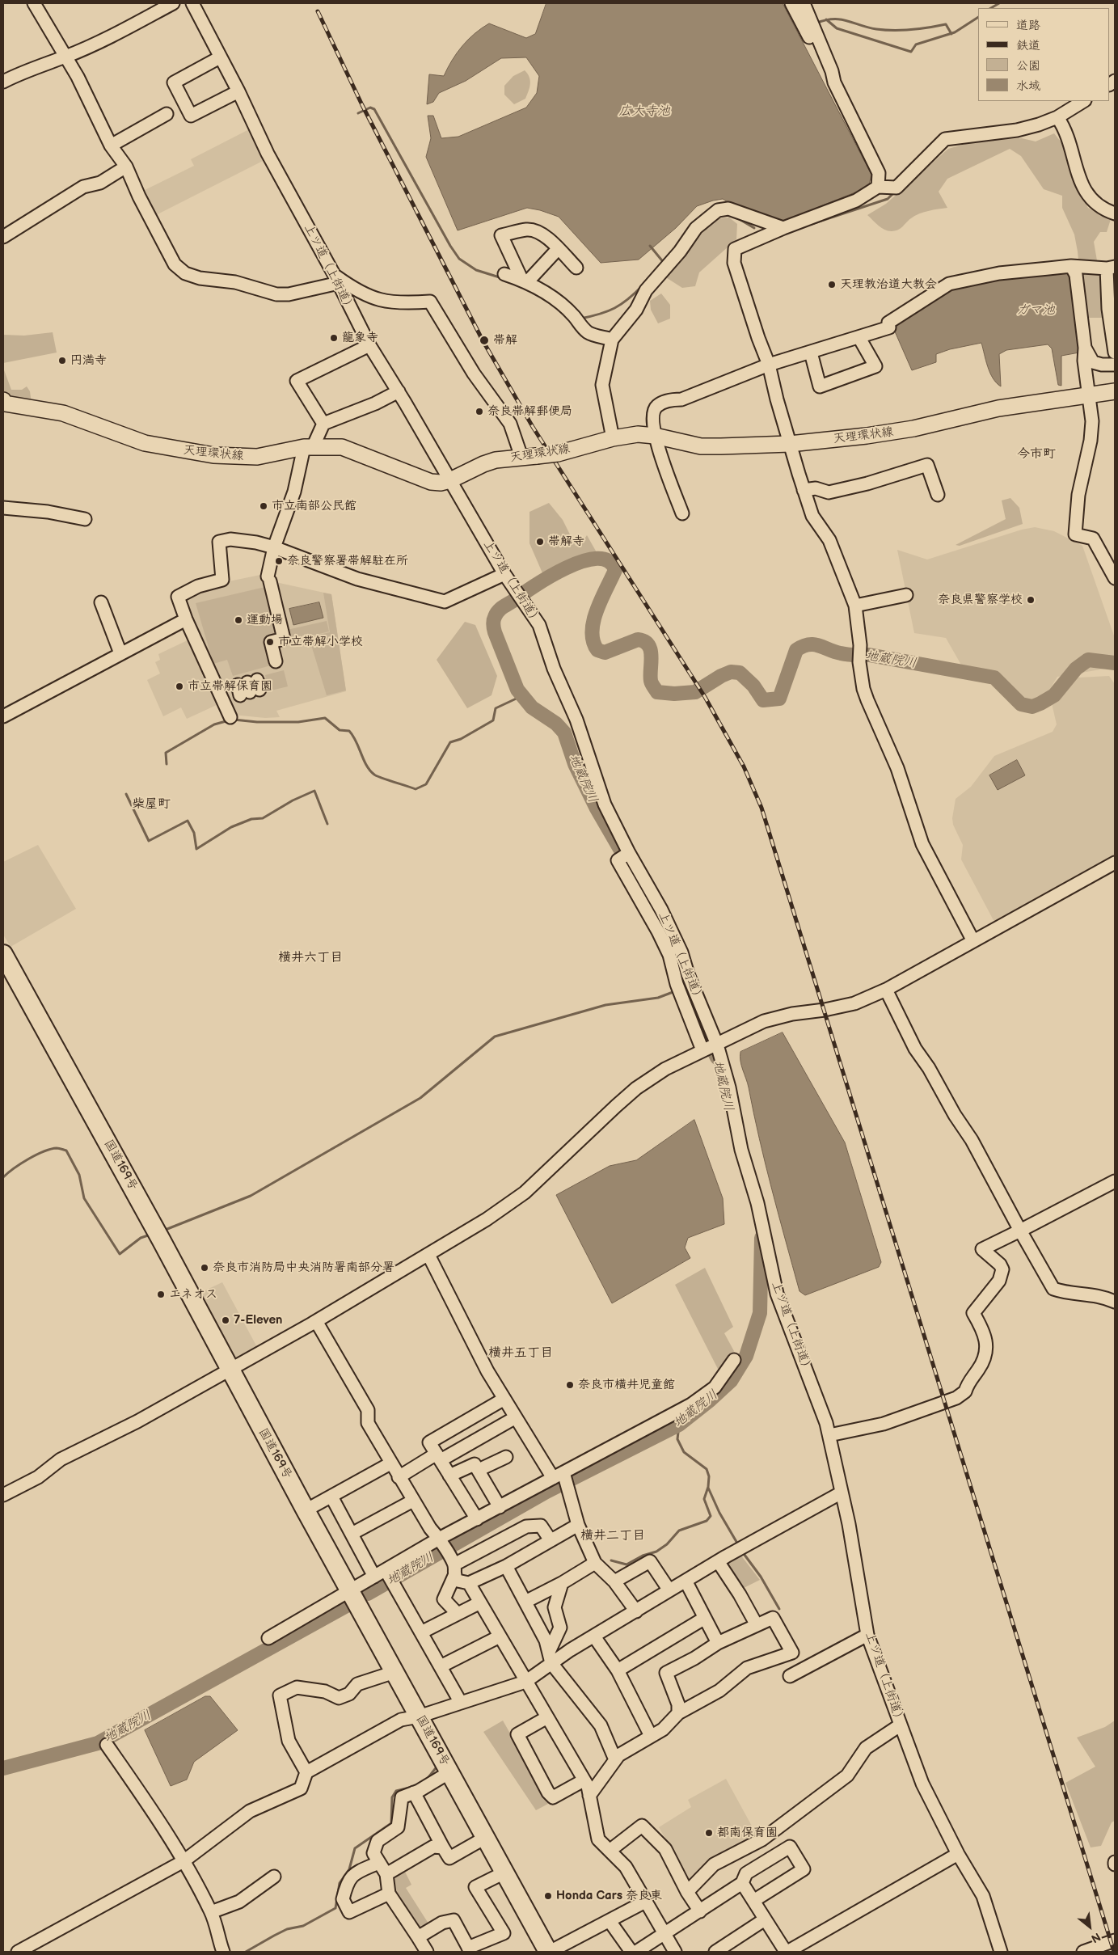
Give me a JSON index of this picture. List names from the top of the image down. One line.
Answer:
{"streets":{"highway":["国道169号"],"main road":["天理環状線"],"street":["上ツ道（上街道）"]},"crossings":[["上ツ道（上街道）","天理環状線"]],"districts":["今市町","柴屋町","横井六丁目","横井五丁目","横井二丁目"],"water":["広大寺池","ガマ池","地蔵院川"],"places":["天理教治道大教会","龍象寺","帯解","円満寺","奈良帯解郵便局","市立南部公民館","帯解寺","奈良警察署帯解駐在所","奈良県警察学校","運動場","市立帯解小学校","市立帯解保育園","奈良市消防局中央消防署南部分署","エネオス","7-Eleven","奈良市横井児童館","都南保育園","Honda Cars 奈良東"],"legend":["道路","鉄道","公園","水域"],"north":"bottom right"}
